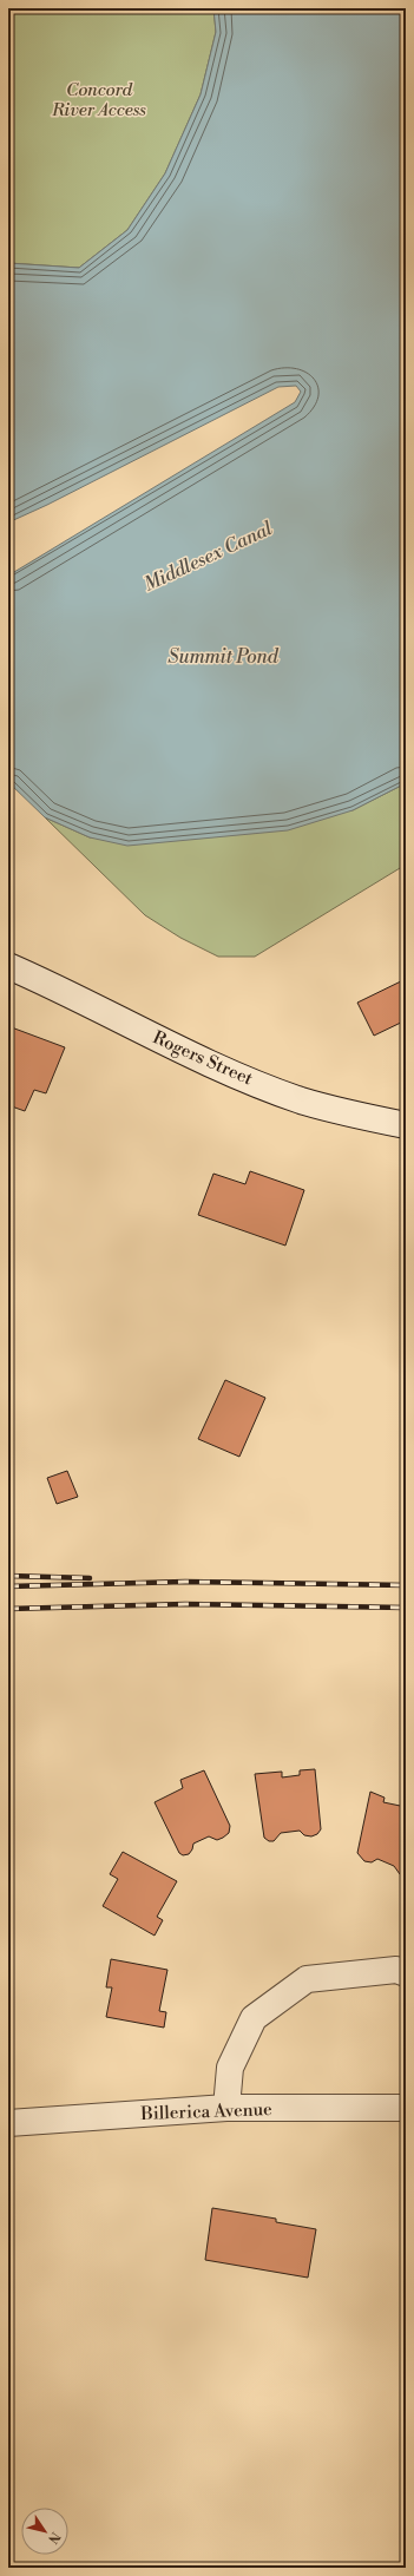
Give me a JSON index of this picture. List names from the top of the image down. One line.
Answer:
{"streets":{"street":["Rogers Street","Billerica Avenue"]},"water":["Middlesex Canal","Summit Pond"],"parks":["Concord River Access"],"north":"bottom right"}
